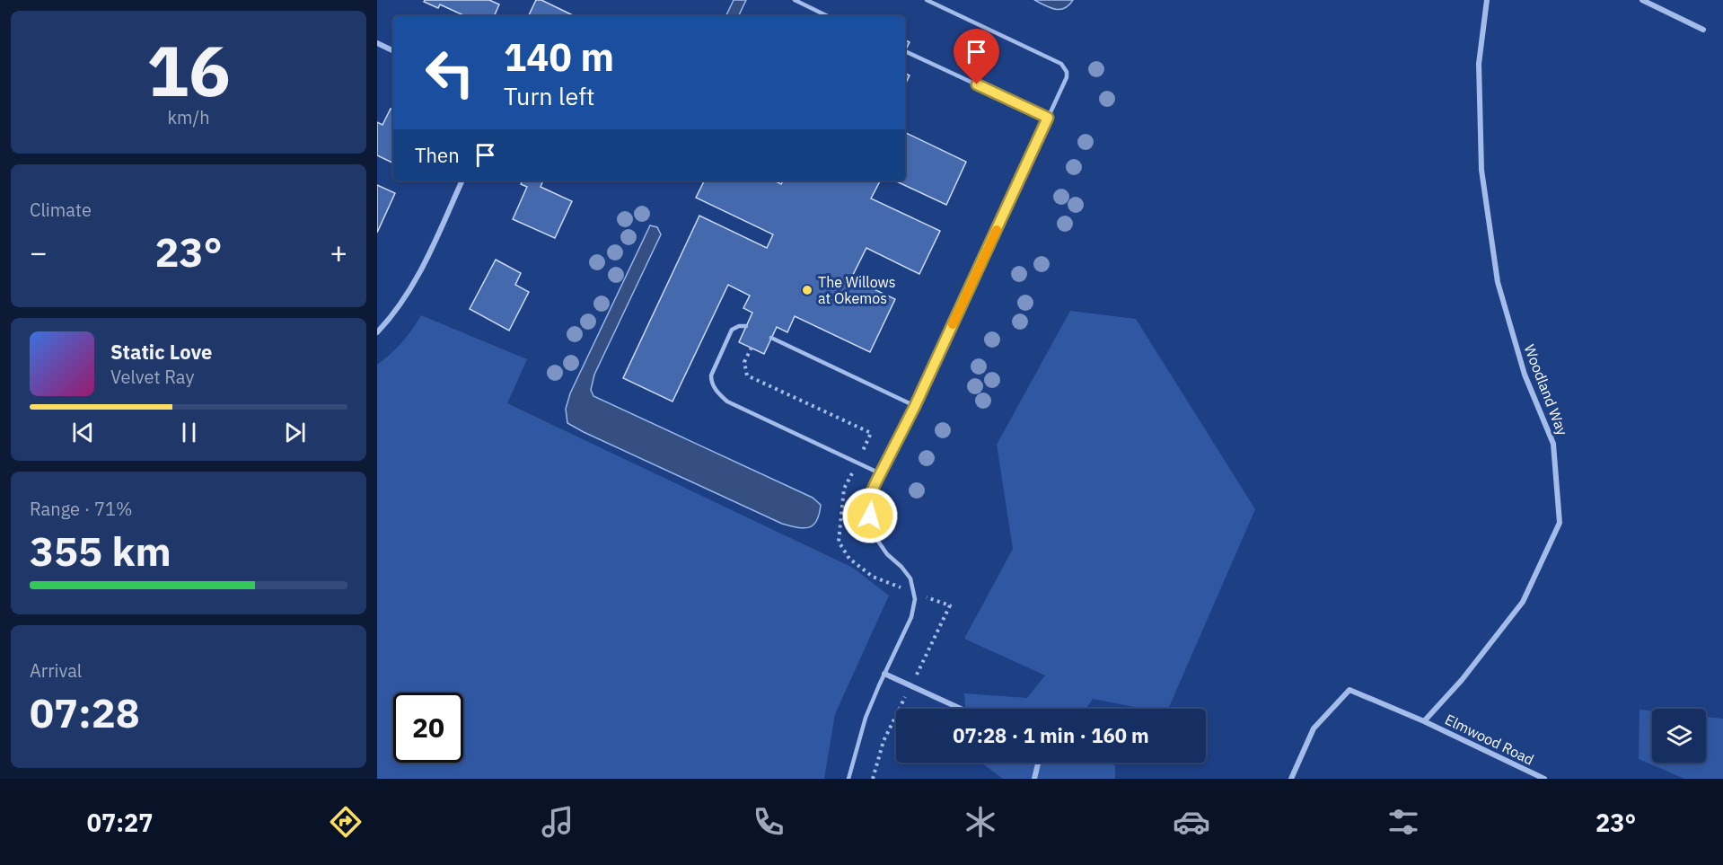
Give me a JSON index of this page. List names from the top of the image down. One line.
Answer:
{"streets":{"street":["Woodland Way","Elmwood Road"]},"crossings":[["Woodland Way","Elmwood Road"]],"places":["The Willows at Okemos"],"page":{"tile":[["16","km/h"],"Climate",["Range · 71%","355 km"],["Arrival","07:28"]],"turn":["140 m","Turn left"],"then":"Then","heat":["−","23°","+"],"song":["Static Love","Velvet Ray"],"limit":"20","trip":"07:28 · 1 min · 160 m","tabs":["07:27","23°"]}}
